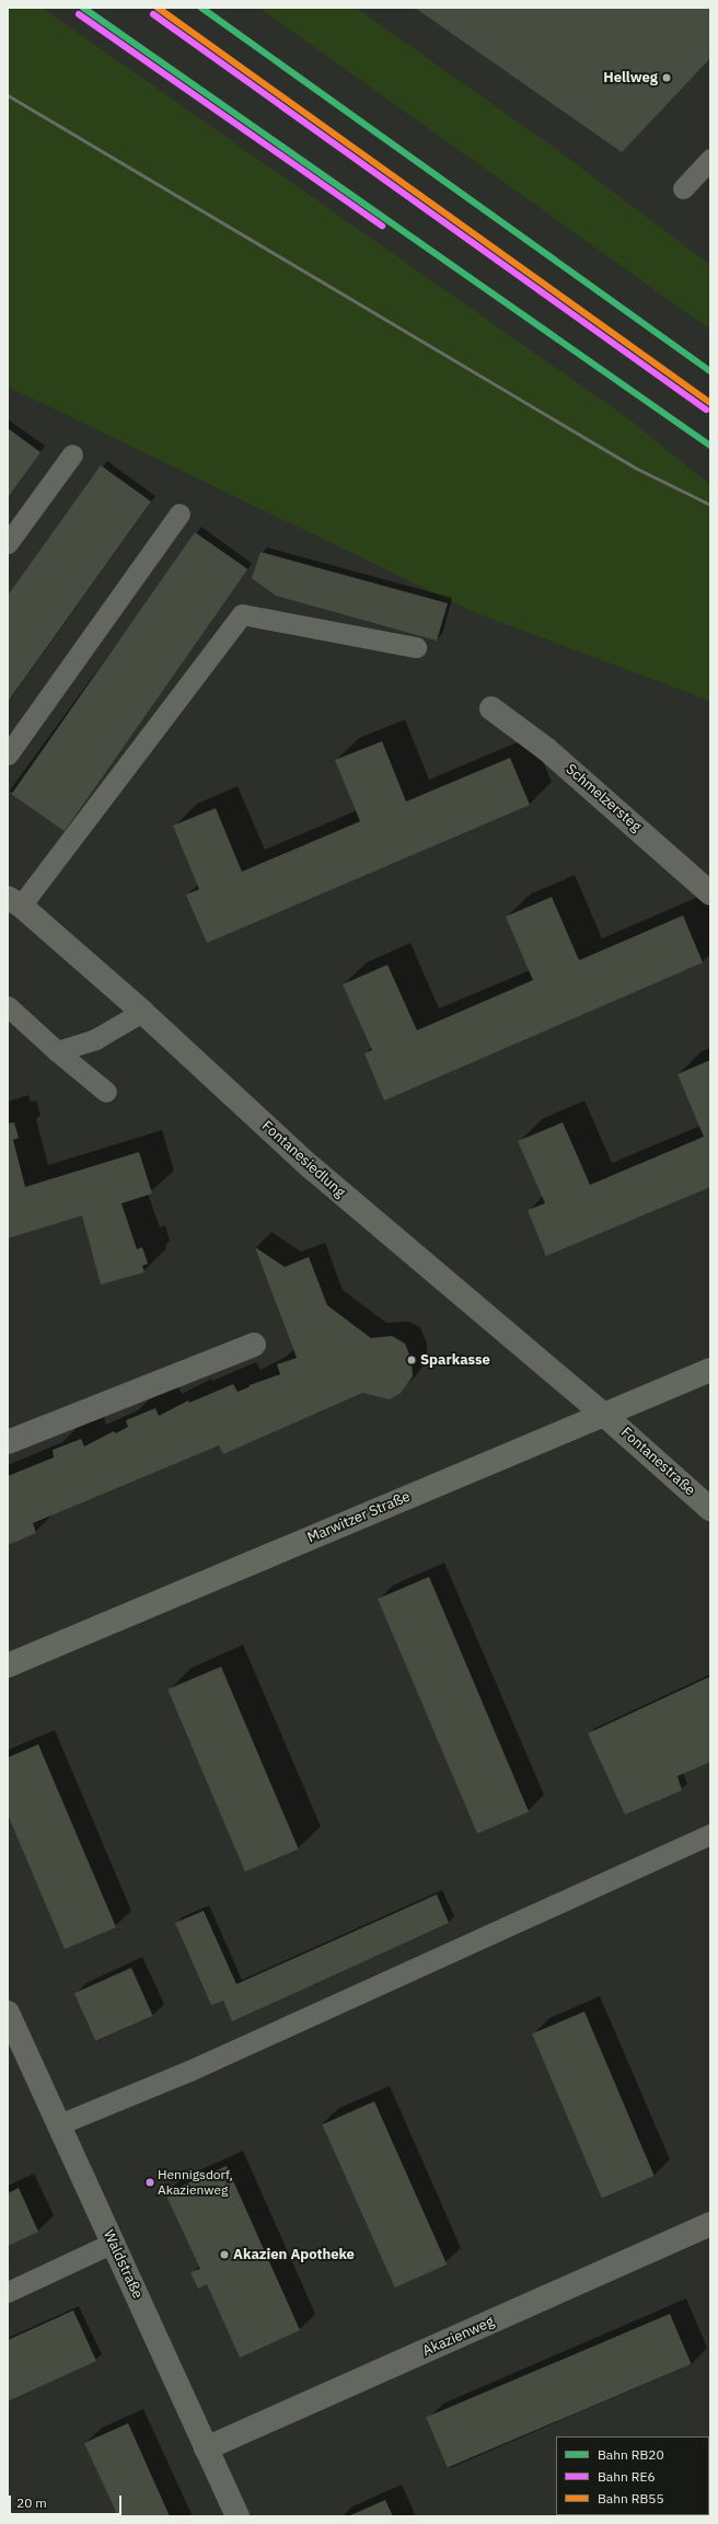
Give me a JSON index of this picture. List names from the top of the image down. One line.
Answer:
{"streets":{"main road":["Fontanestraße","Marwitzer Straße"],"street":["Schmelzersteg","Fontanesiedlung","Waldstraße","Akazienweg"]},"crossings":[["Fontanesiedlung","Fontanestraße"],["Fontanesiedlung","Marwitzer Straße"],["Fontanestraße","Marwitzer Straße"],["Waldstraße","Akazienweg"]],"places":["Hellweg","Sparkasse","Hennigsdorf, Akazienweg","Akazien Apotheke"],"lines":["rail line RB20","rail line RB55","rail line RE6"],"legend":["Bahn RB20","Bahn RE6","Bahn RB55"],"scale_bar":"20 m"}
